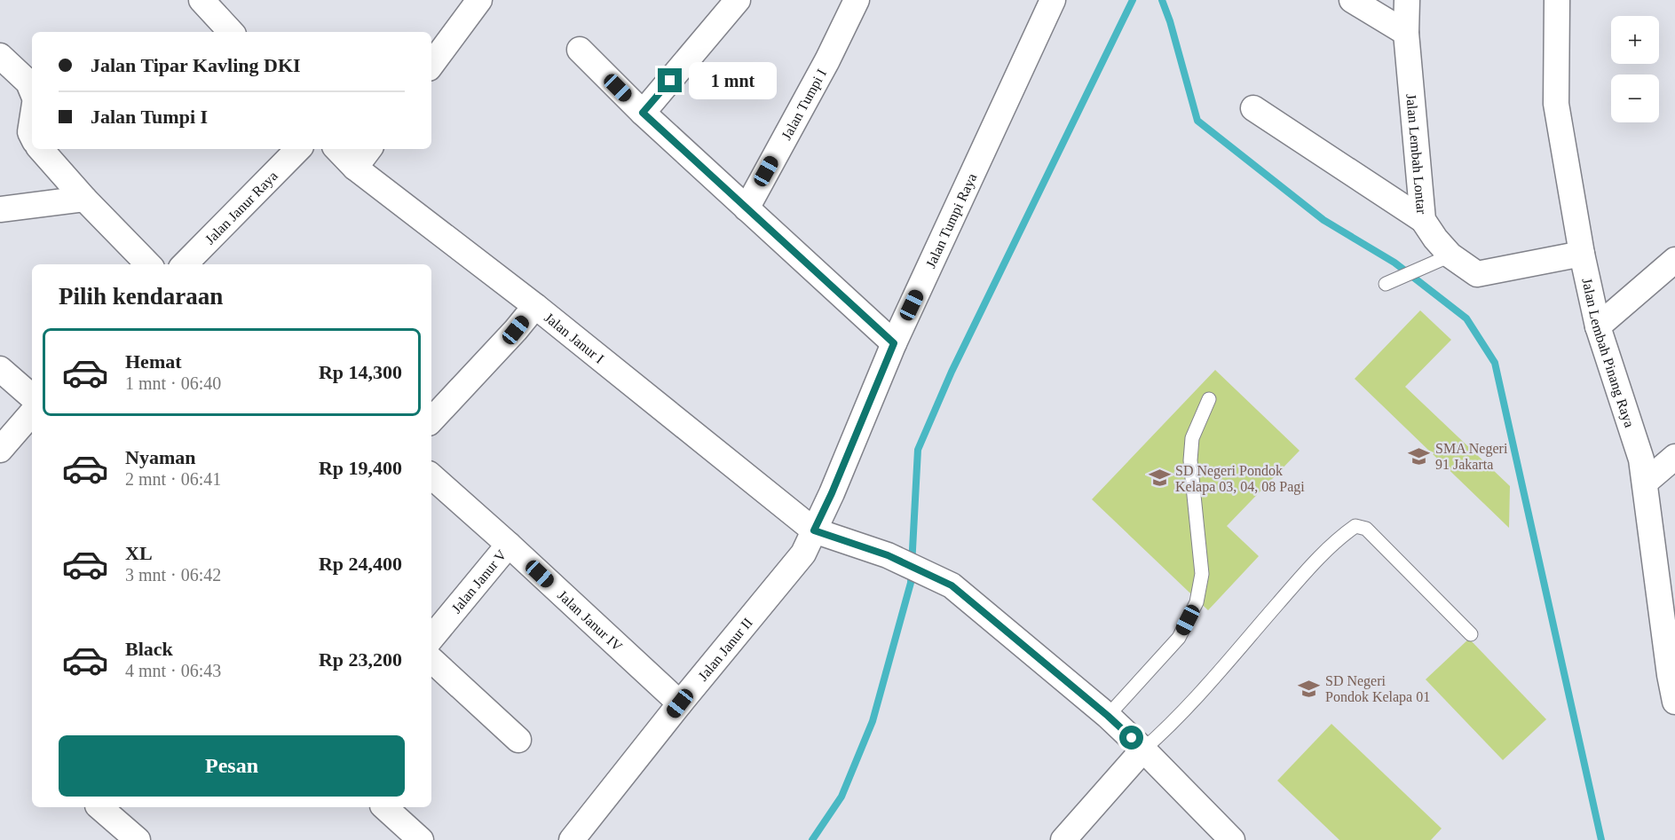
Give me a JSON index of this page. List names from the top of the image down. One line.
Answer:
{"streets":{"street":["Jalan Tumpi I","Jalan Lembah Lontar","Jalan Janur Raya","Jalan Tumpi Raya","Jalan Janur I","Jalan Lembah Pinang Raya","Jalan Janur V","Jalan Janur IV","Jalan Janur II"]},"crossings":[["Jalan Lembah Lontar","Jalan Lembah Pinang Raya"],["Jalan Tumpi Raya","Jalan Janur I"],["Jalan Tumpi Raya","Jalan Janur II"],["Jalan Janur I","Jalan Janur II"],["Jalan Janur V","Jalan Janur IV"],["Jalan Janur IV","Jalan Janur II"]],"places":{"school or university":["SMA Negeri 91 Jakarta","SD Negeri Pondok Kelapa 03, 04, 08 Pagi","SD Negeri Pondok Kelapa 01"]},"page":{"map_buttons":["+","−"],"banner":["Jalan Tipar Kavling DKI","Jalan Tumpi I"],"bubble":"1 mnt","heading":"Pilih kendaraan","list":[{"name":"Hemat","note":"1 mnt · 06:40","value":"Rp 14,300"},{"name":"Nyaman","note":"2 mnt · 06:41","value":"Rp 19,400"},{"name":"XL","note":"3 mnt · 06:42","value":"Rp 24,400"},{"name":"Black","note":"4 mnt · 06:43","value":"Rp 23,200"}],"buttons":"Pesan"}}
